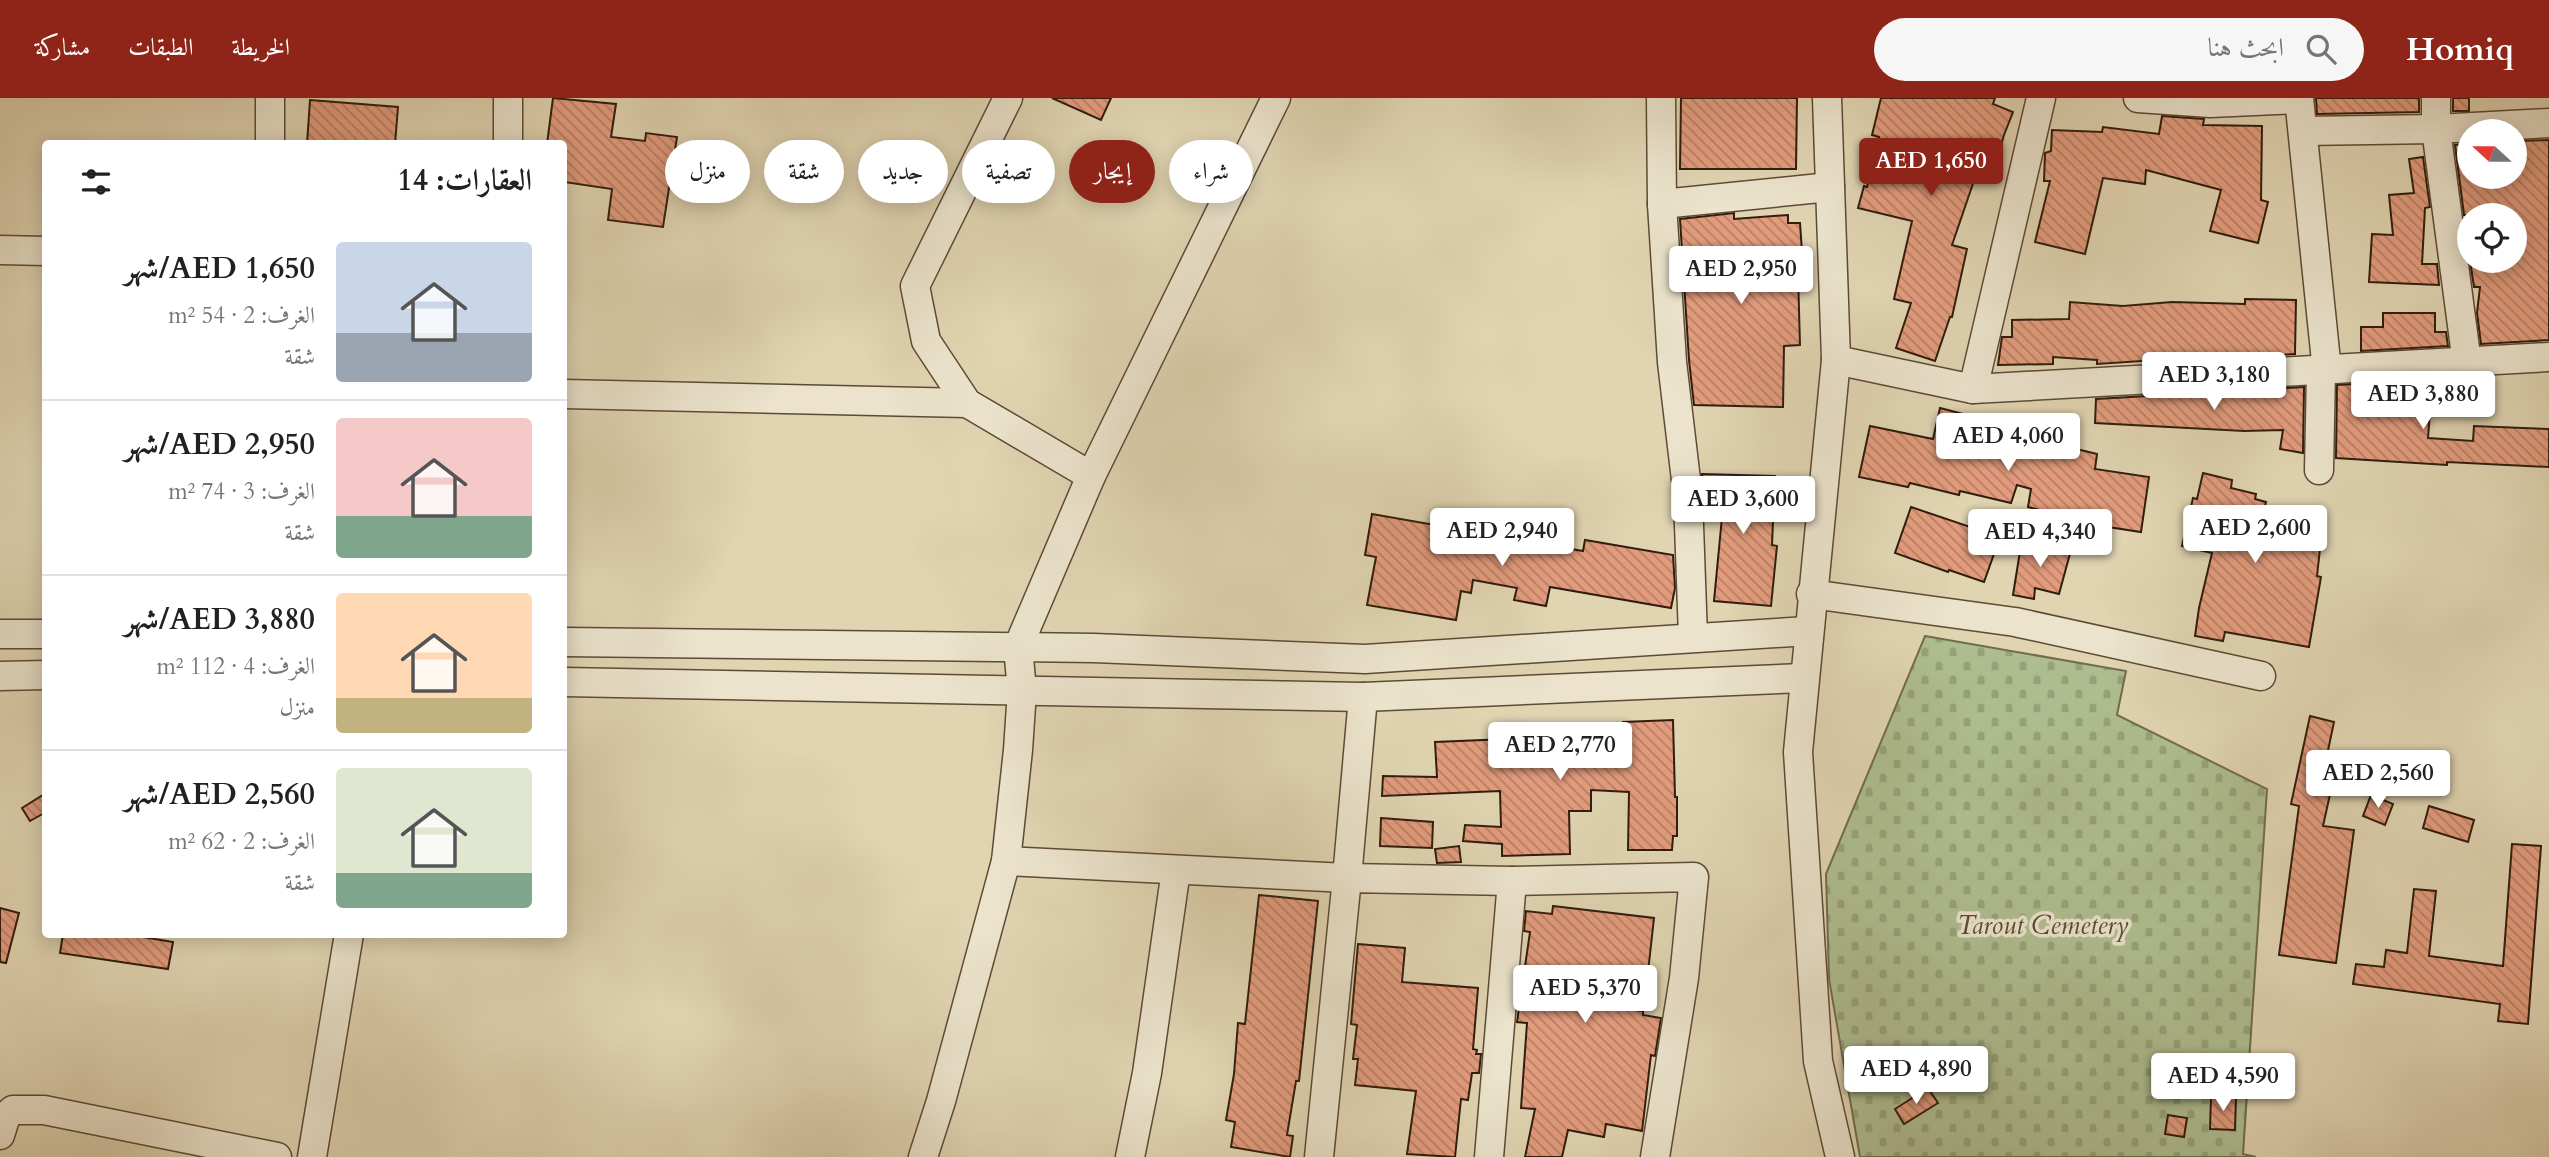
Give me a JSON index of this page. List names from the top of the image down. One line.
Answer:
{"parks":["Tarout Cemetery"],"north":"left","page":{"header":"Homiq","search":"ابحث هنا","nav":["الخريطة","الطبقات","مشاركة"],"price":["AED 1,650","AED 2,950","AED 3,180","AED 3,880","AED 4,060","AED 3,600","AED 2,600","AED 2,940","AED 4,340","AED 2,770","AED 2,560","AED 5,370","AED 4,890","AED 4,590"],"chip":["شراء","إيجار","تصفية","جديد","شقة","منزل"],"heading":"العقارات: 14","list":[{"name":"AED 1,650/شهر","note":"الغرف: 2 · 54 m² · شقة"},{"name":"AED 2,950/شهر","note":"الغرف: 3 · 74 m² · شقة"},{"name":"AED 3,880/شهر","note":"الغرف: 4 · 112 m² · منزل"},{"name":"AED 2,560/شهر","note":"الغرف: 2 · 62 m² · شقة"}]}}
